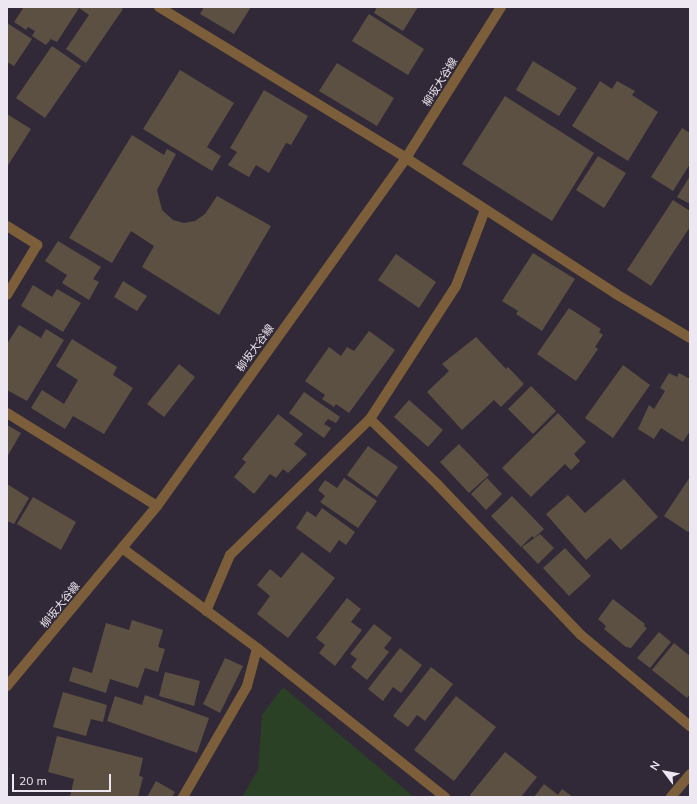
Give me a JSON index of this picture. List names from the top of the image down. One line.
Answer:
{"streets":{"street":["柳坂大谷線"]},"scale_bar":"20 m","north":"top left"}
